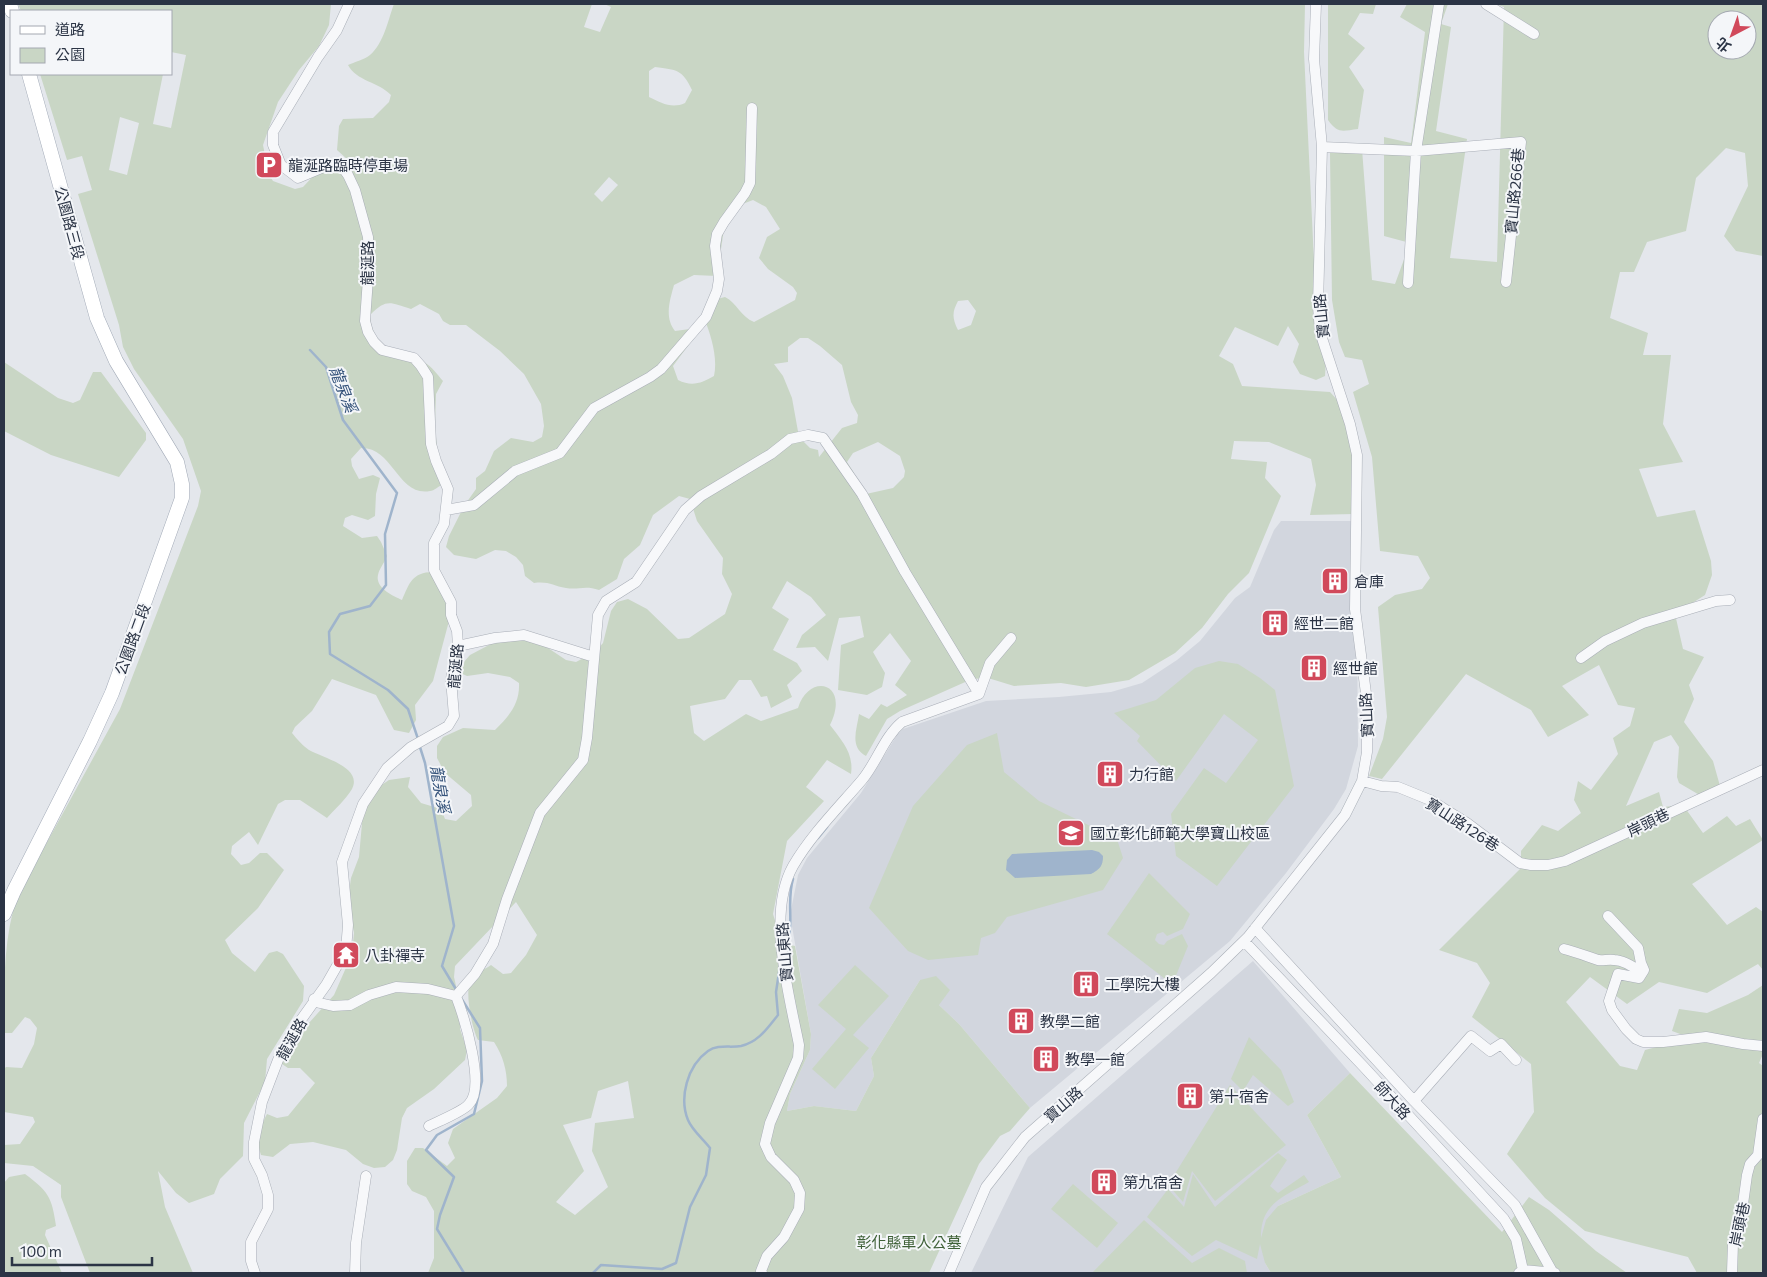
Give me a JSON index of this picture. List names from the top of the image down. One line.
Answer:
{"streets":{"main road":["公園路三段","公園路二段"],"street":["寶山路266巷","龍涎路","寶山路","岸頭巷","寶山路126巷","寶山東路","師大路"]},"crossings":[["寶山路266巷","寶山路"],["公園路三段","公園路二段"],["寶山路","寶山路126巷"],["寶山路","師大路"],["岸頭巷","寶山路126巷"]],"water":["龍泉溪"],"parks":["彰化縣軍人公墓"],"places":{"parking":["龍涎路臨時停車場"],"building":["倉庫","經世二館","經世館","力行館","工學院大樓","教學二館","教學一館","第十宿舍","第九宿舍"],"school or university":["國立彰化師範大學寶山校區"],"temple":["八卦禪寺"]},"legend":["道路","公園"],"scale_bar":"100 m","north":"bottom left"}
